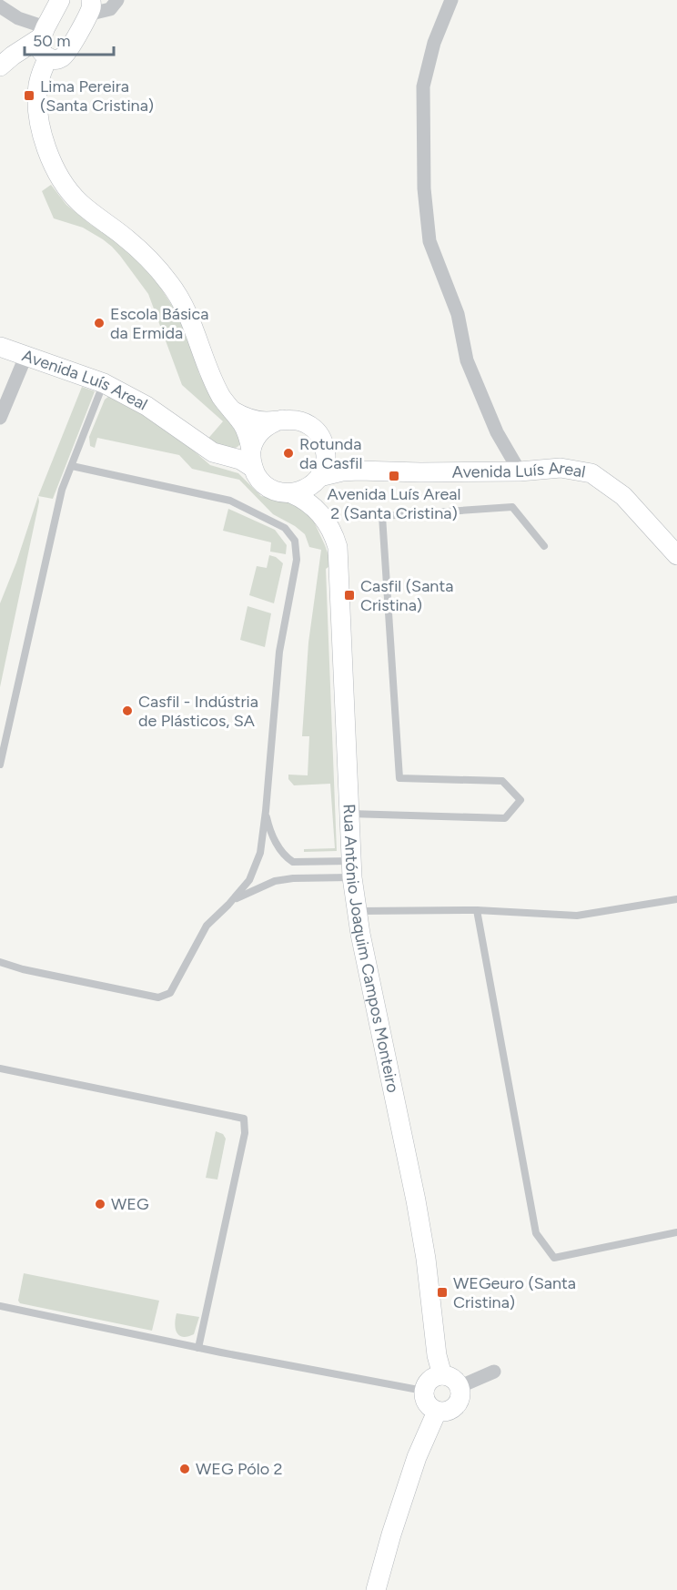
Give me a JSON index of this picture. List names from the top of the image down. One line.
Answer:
{"streets":{"street":["Avenida Luís Areal","Rua António Joaquim Campos Monteiro"]},"crossings":[["Avenida Luís Areal","Rua António Joaquim Campos Monteiro"]],"places":{"transit":["Lima Pereira (Santa Cristina)","Avenida Luís Areal 2 (Santa Cristina)","Casfil (Santa Cristina)","WEGeuro (Santa Cristina)"],"other":["Escola Básica da Ermida","Rotunda da Casfil","Casfil - Indústria de Plásticos, SA","WEG","WEG Pólo 2"]},"scale_bar":"50 m"}
